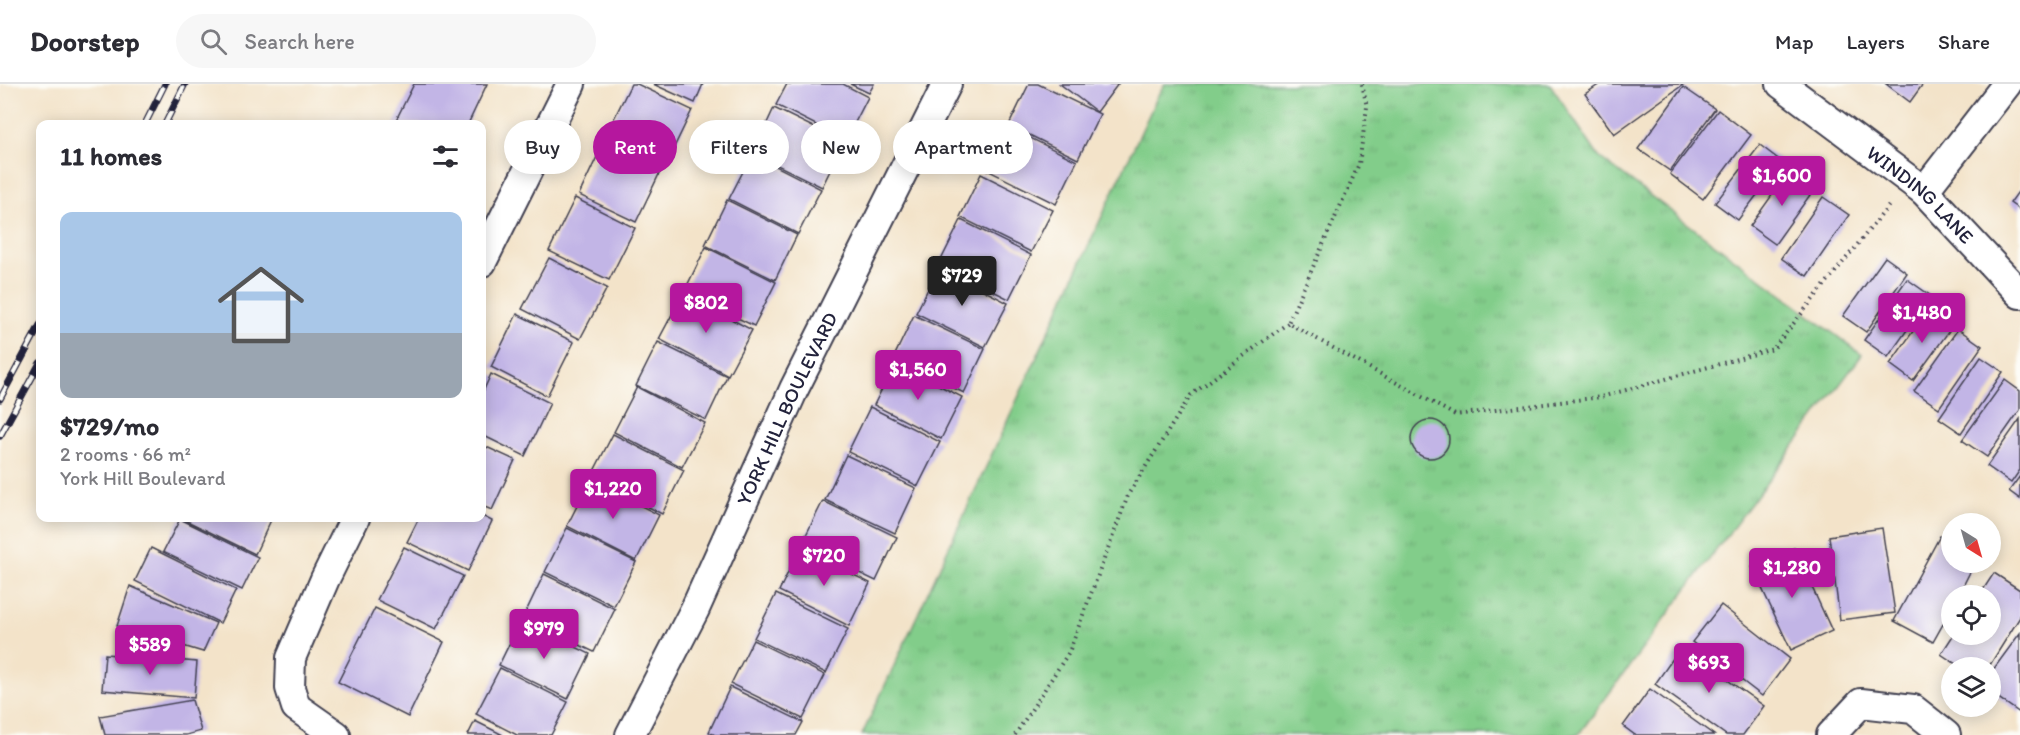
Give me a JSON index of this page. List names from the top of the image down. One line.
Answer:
{"streets":{"street":["WINDING LANE","YORK HILL BOULEVARD"]},"north":"bottom right","page":{"header":"Doorstep","search":"Search here","nav":["Map","Layers","Share"],"chip":["Buy","Rent","Filters","New","Apartment"],"heading":"11 homes","price":["$1,600","$729","$802","$1,480","$1,560","$1,220","$720","$1,280","$979","$589","$693"],"list":[{"name":"$729/mo","note":"2 rooms · 66 m² · York Hill Boulevard"}]}}
